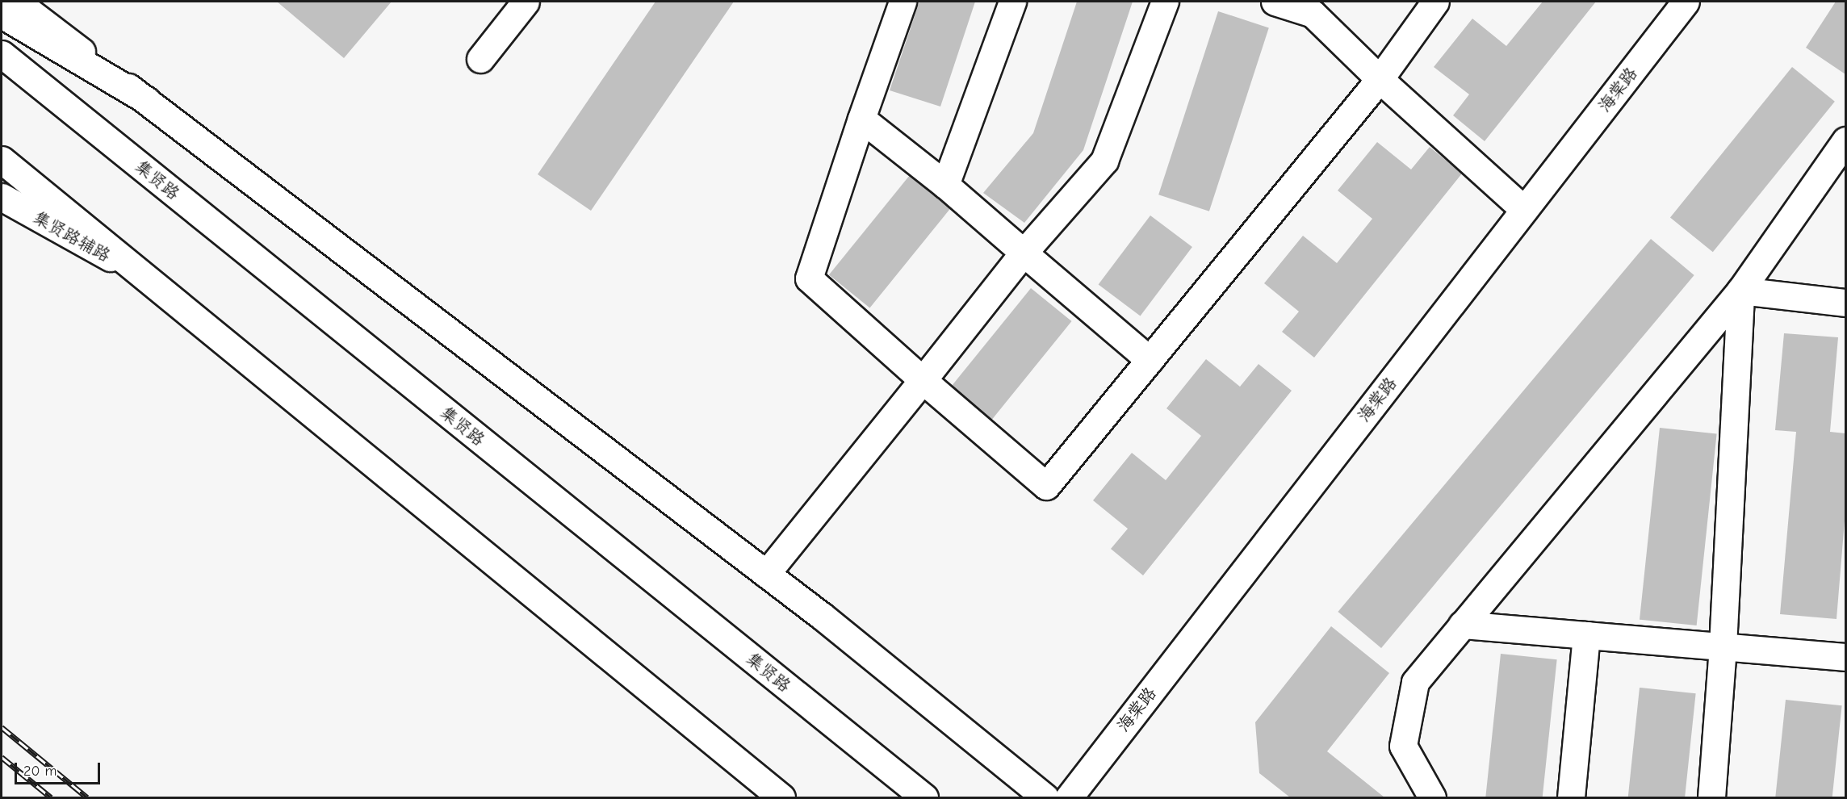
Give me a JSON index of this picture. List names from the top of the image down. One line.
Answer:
{"streets":{"main road":["海棠路","集贤路","集贤路辅路"]},"scale_bar":"20 m"}
